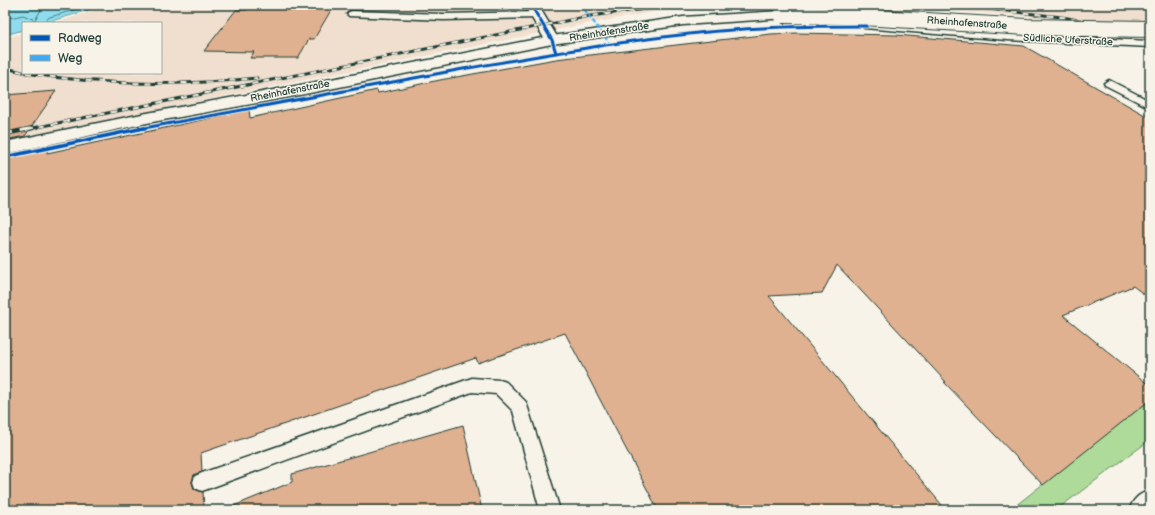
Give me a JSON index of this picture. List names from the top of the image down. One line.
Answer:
{"streets":{"main road":["Rheinhafenstraße"],"lane":["Südliche Uferstraße"]},"legend":["Radweg","Weg"]}
